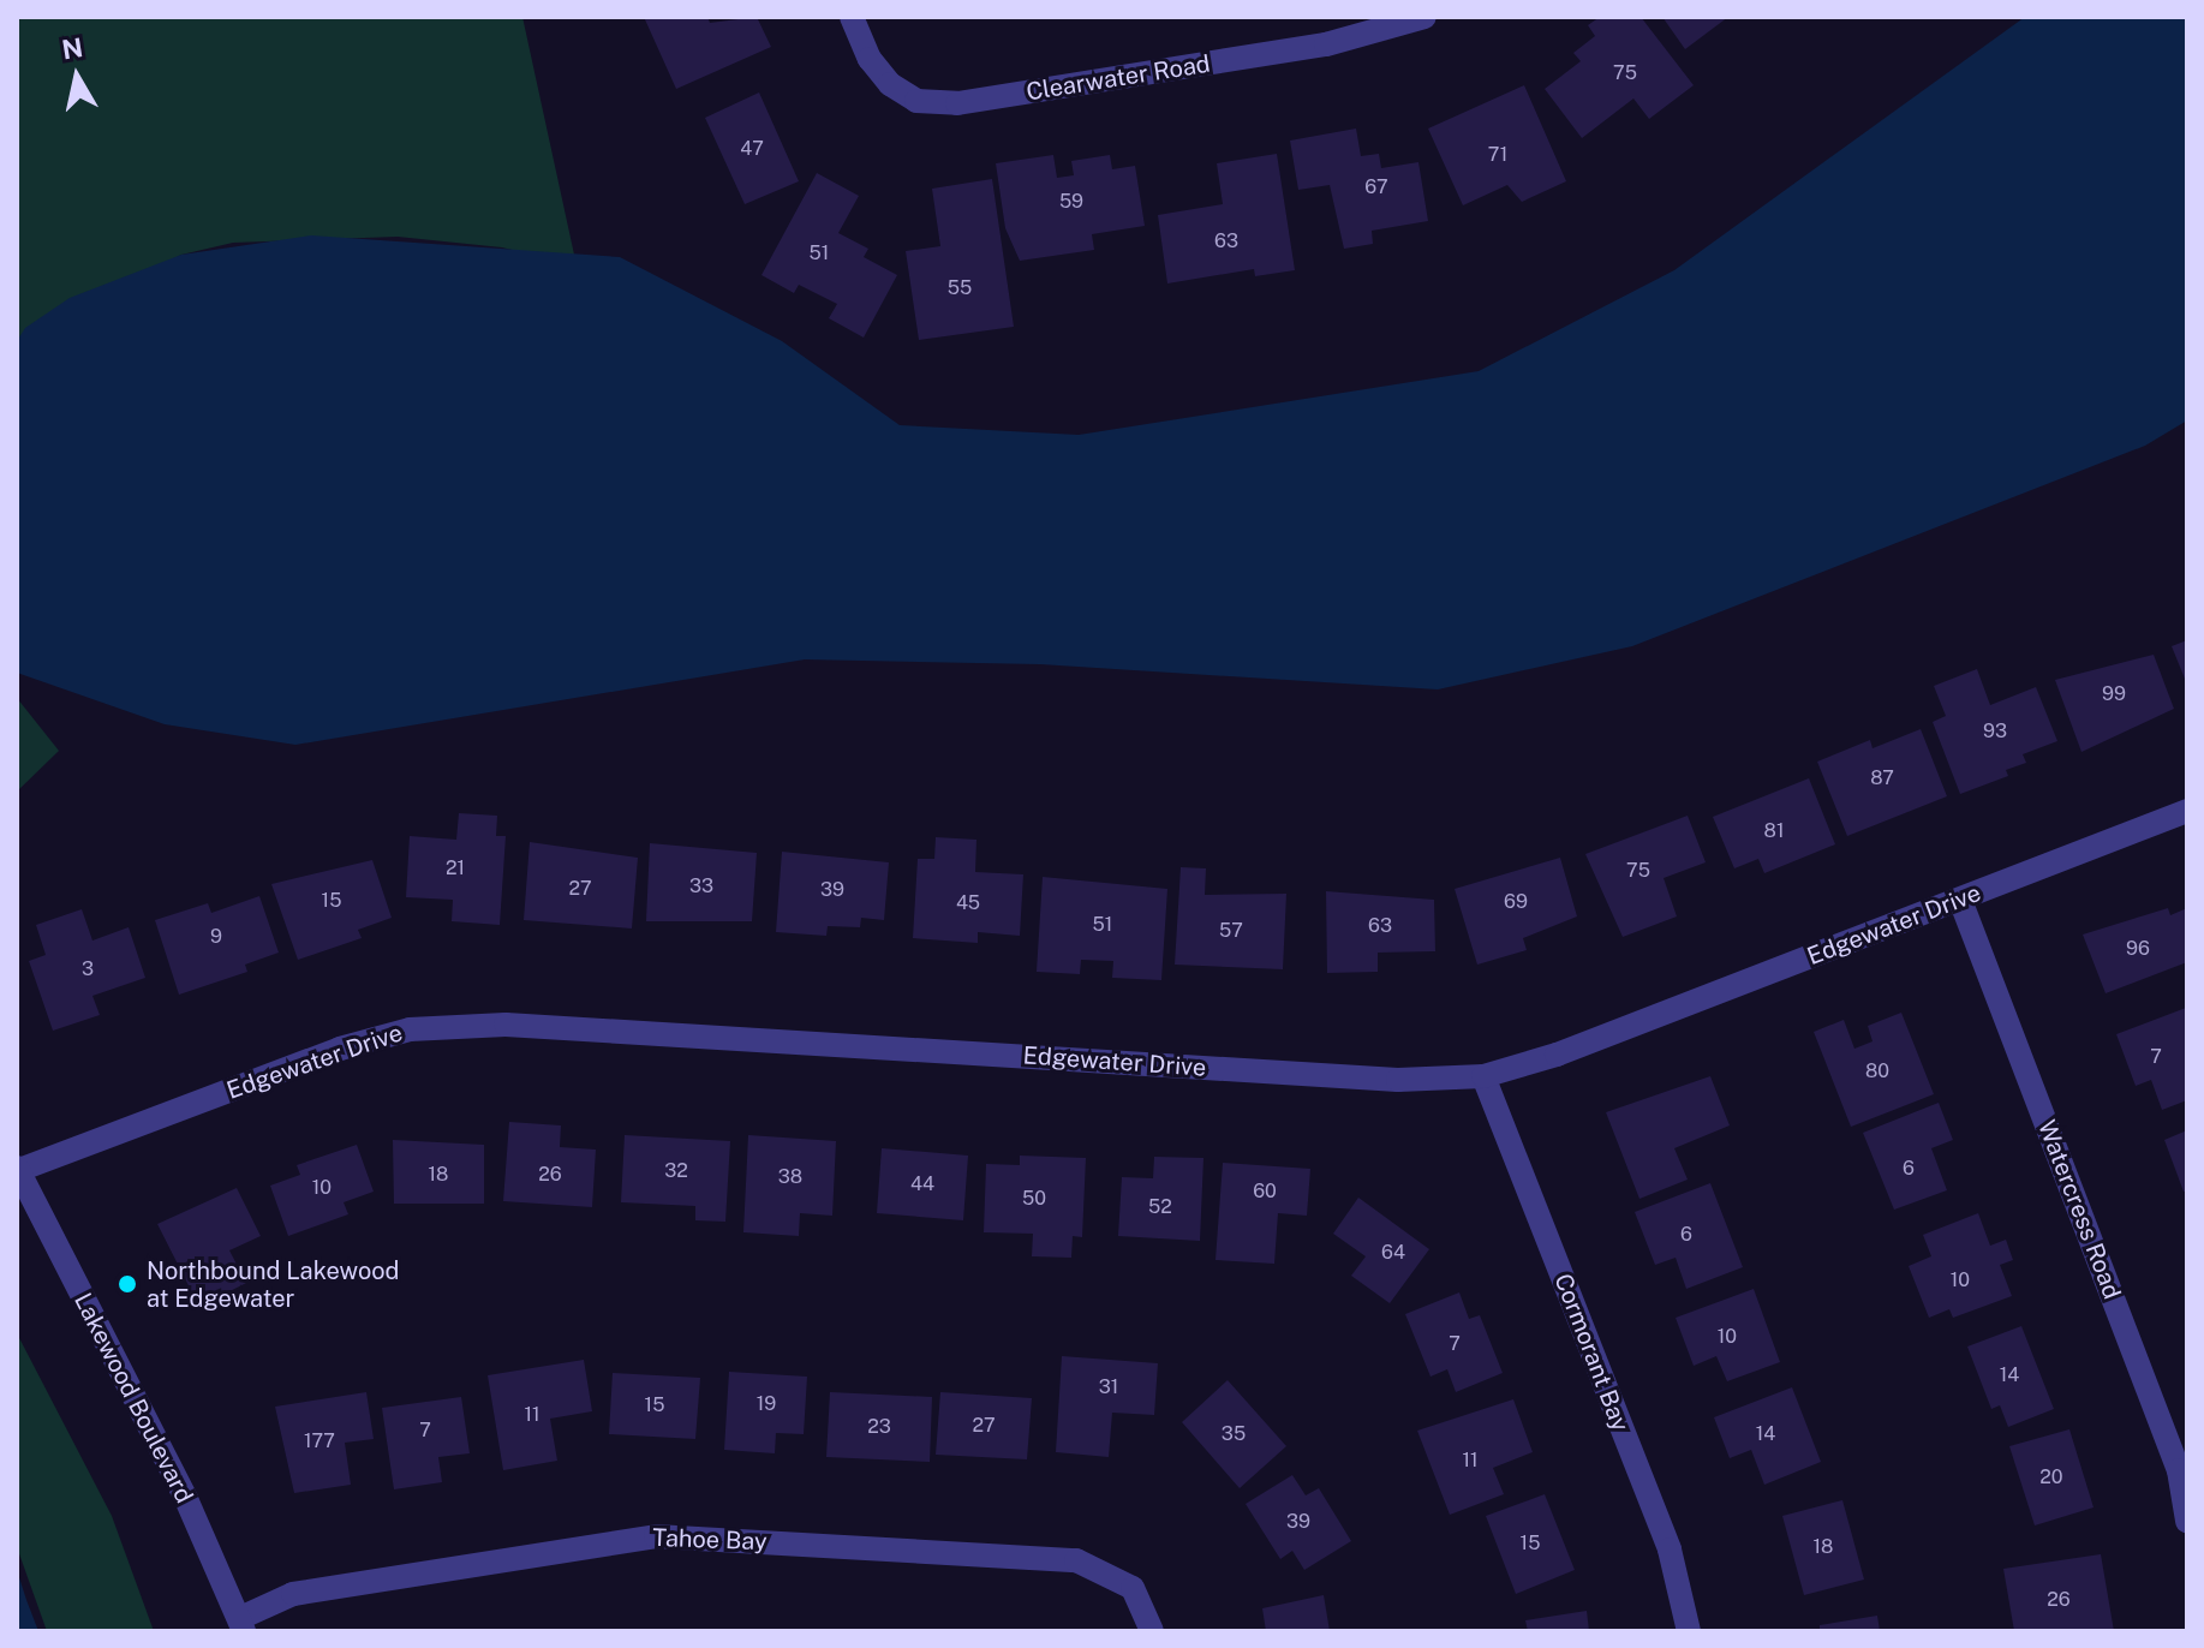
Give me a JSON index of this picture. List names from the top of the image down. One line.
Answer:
{"streets":{"street":["Clearwater Road","Edgewater Drive","Watercress Road","Cormorant Bay","Lakewood Boulevard","Tahoe Bay"]},"crossings":[["Edgewater Drive","Watercress Road"],["Edgewater Drive","Cormorant Bay"],["Edgewater Drive","Lakewood Boulevard"],["Lakewood Boulevard","Tahoe Bay"]],"places":["Northbound Lakewood at Edgewater"],"house_numbers":["75","47","71","67","59","63","51","55","99","93","87","81","21","75","33","27","39","15","69","45","51","63","57","9","96","3","7","80","6","32","18","26","38","44","10","60","50","52","6","64","10","10","7","14","31","19","15","11","27","23","7","35","14","177","11","20","39","15","18","26"],"north":"top"}
